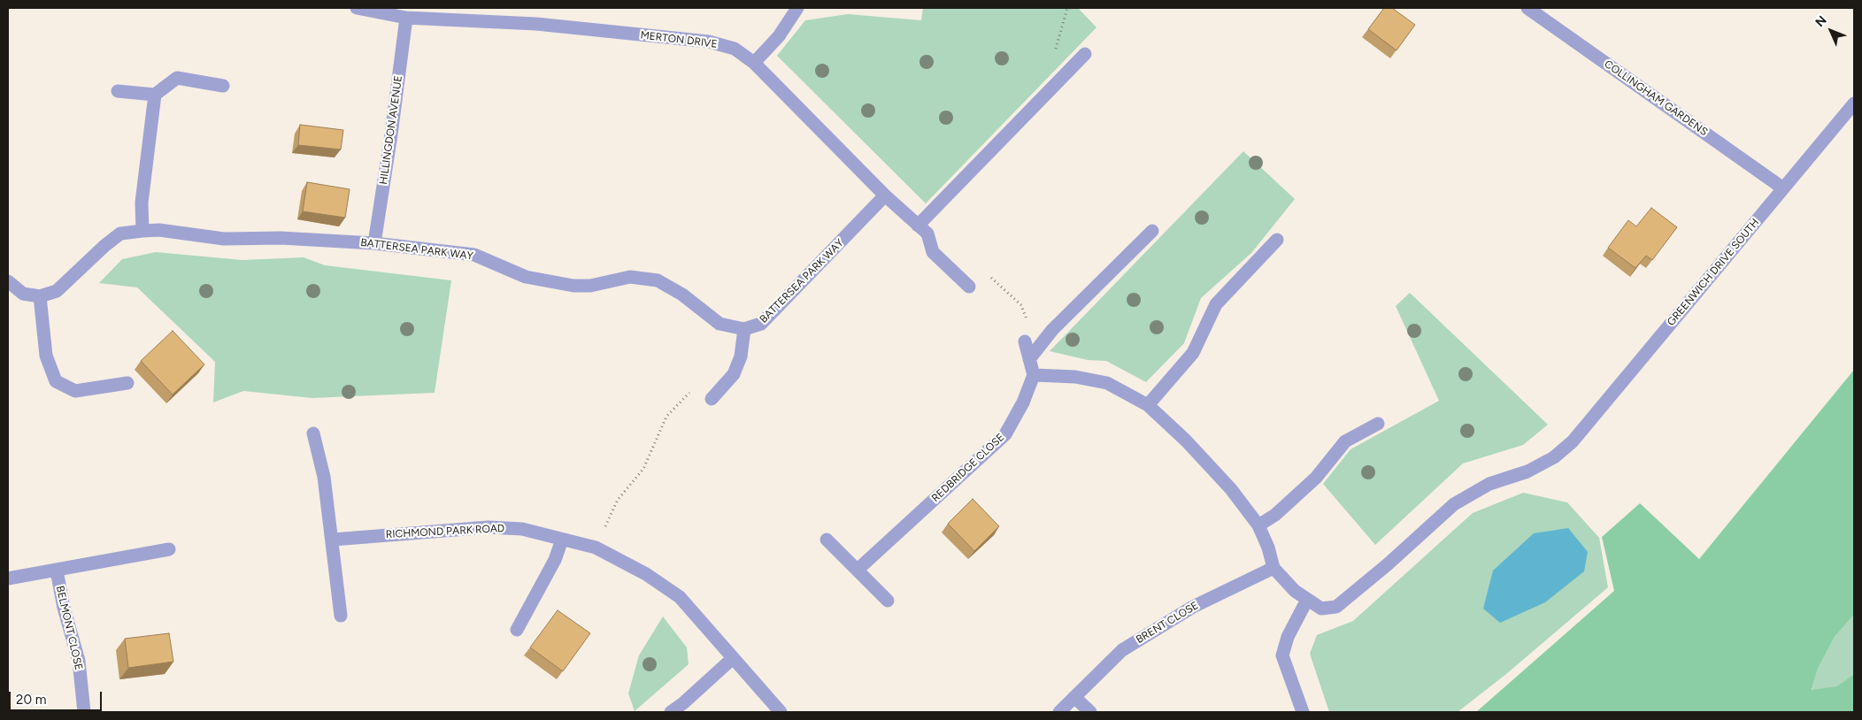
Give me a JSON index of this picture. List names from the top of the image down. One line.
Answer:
{"streets":{"street":["MERTON DRIVE","COLLINGHAM GARDENS","HILLINGDON AVENUE","BATTERSEA PARK WAY","GREENWICH DRIVE SOUTH","REDBRIDGE CLOSE","RICHMOND PARK ROAD","BRENT CLOSE","BELMONT CLOSE"]},"crossings":[["MERTON DRIVE","HILLINGDON AVENUE"],["MERTON DRIVE","BATTERSEA PARK WAY"],["COLLINGHAM GARDENS","GREENWICH DRIVE SOUTH"],["HILLINGDON AVENUE","BATTERSEA PARK WAY"],["GREENWICH DRIVE SOUTH","BRENT CLOSE"]],"scale_bar":"20 m","north":"top left"}
